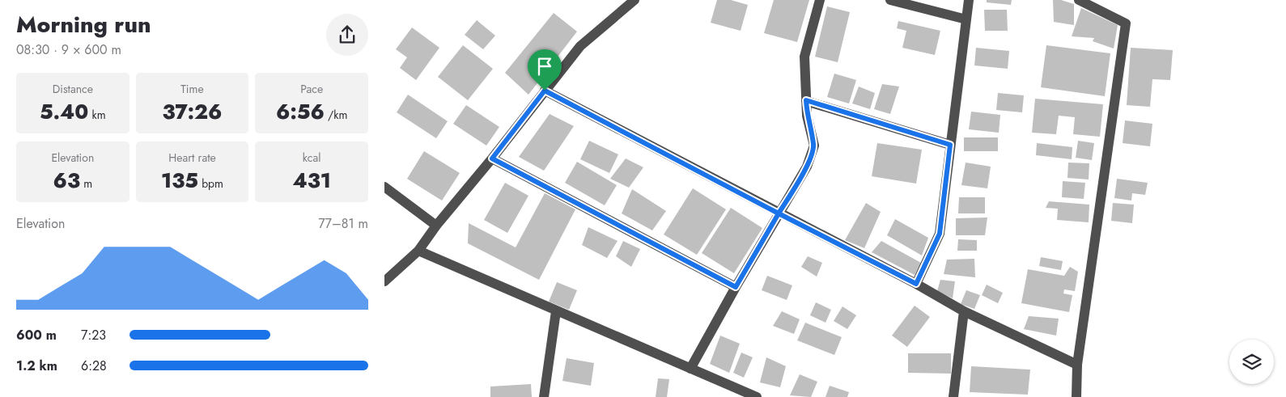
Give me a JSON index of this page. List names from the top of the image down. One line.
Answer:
{"page":{"heading":["Morning run","08:30 · 9 × 600 m"],"stats":[["Distance","5.40 km"],["Time","37:26"],["Pace","6:56 /km"],["Elevation","63 m"],["Heart rate","135 bpm"],["kcal","431"]],"chart":["Elevation","77–81 m"],"list":[{"name":"600 m","note":"7:23"},{"name":"1.2 km","note":"6:28"}]}}
